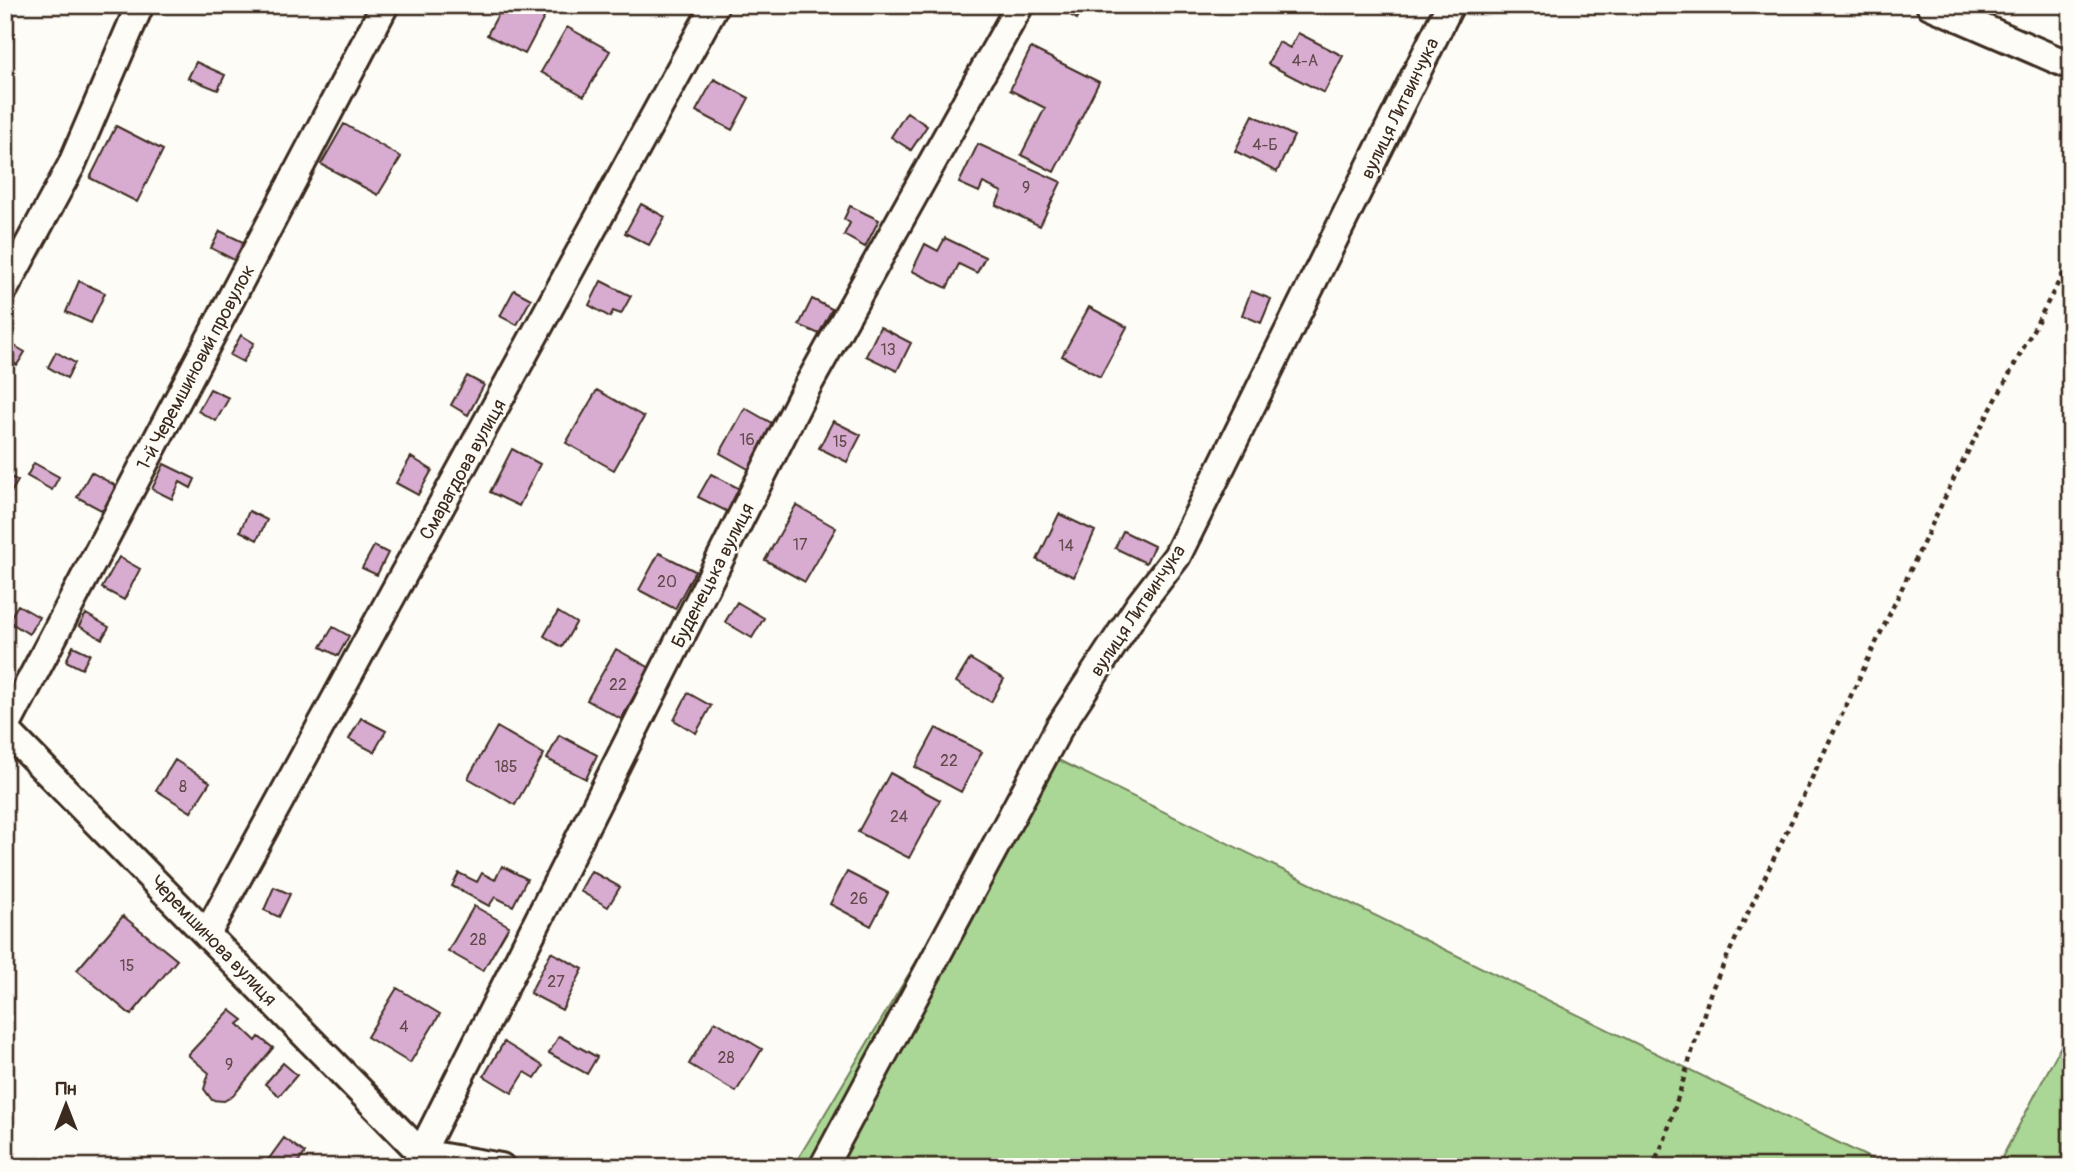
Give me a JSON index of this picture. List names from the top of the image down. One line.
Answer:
{"streets":{"street":["вулиця Литвинчука","1-й Черемшиновий провулок","Смарагдова вулиця","Буденецька вулиця","Черемшинова вулиця"]},"crossings":[["1-й Черемшиновий провулок","Черемшинова вулиця"],["Смарагдова вулиця","Черемшинова вулиця"],["Буденецька вулиця","Черемшинова вулиця"]],"house_numbers":["4-А","4-Б","9","13","16","15","17","14","20","22","22","185","8","24","26","28","15","27","4","28","9"],"north":"top"}
